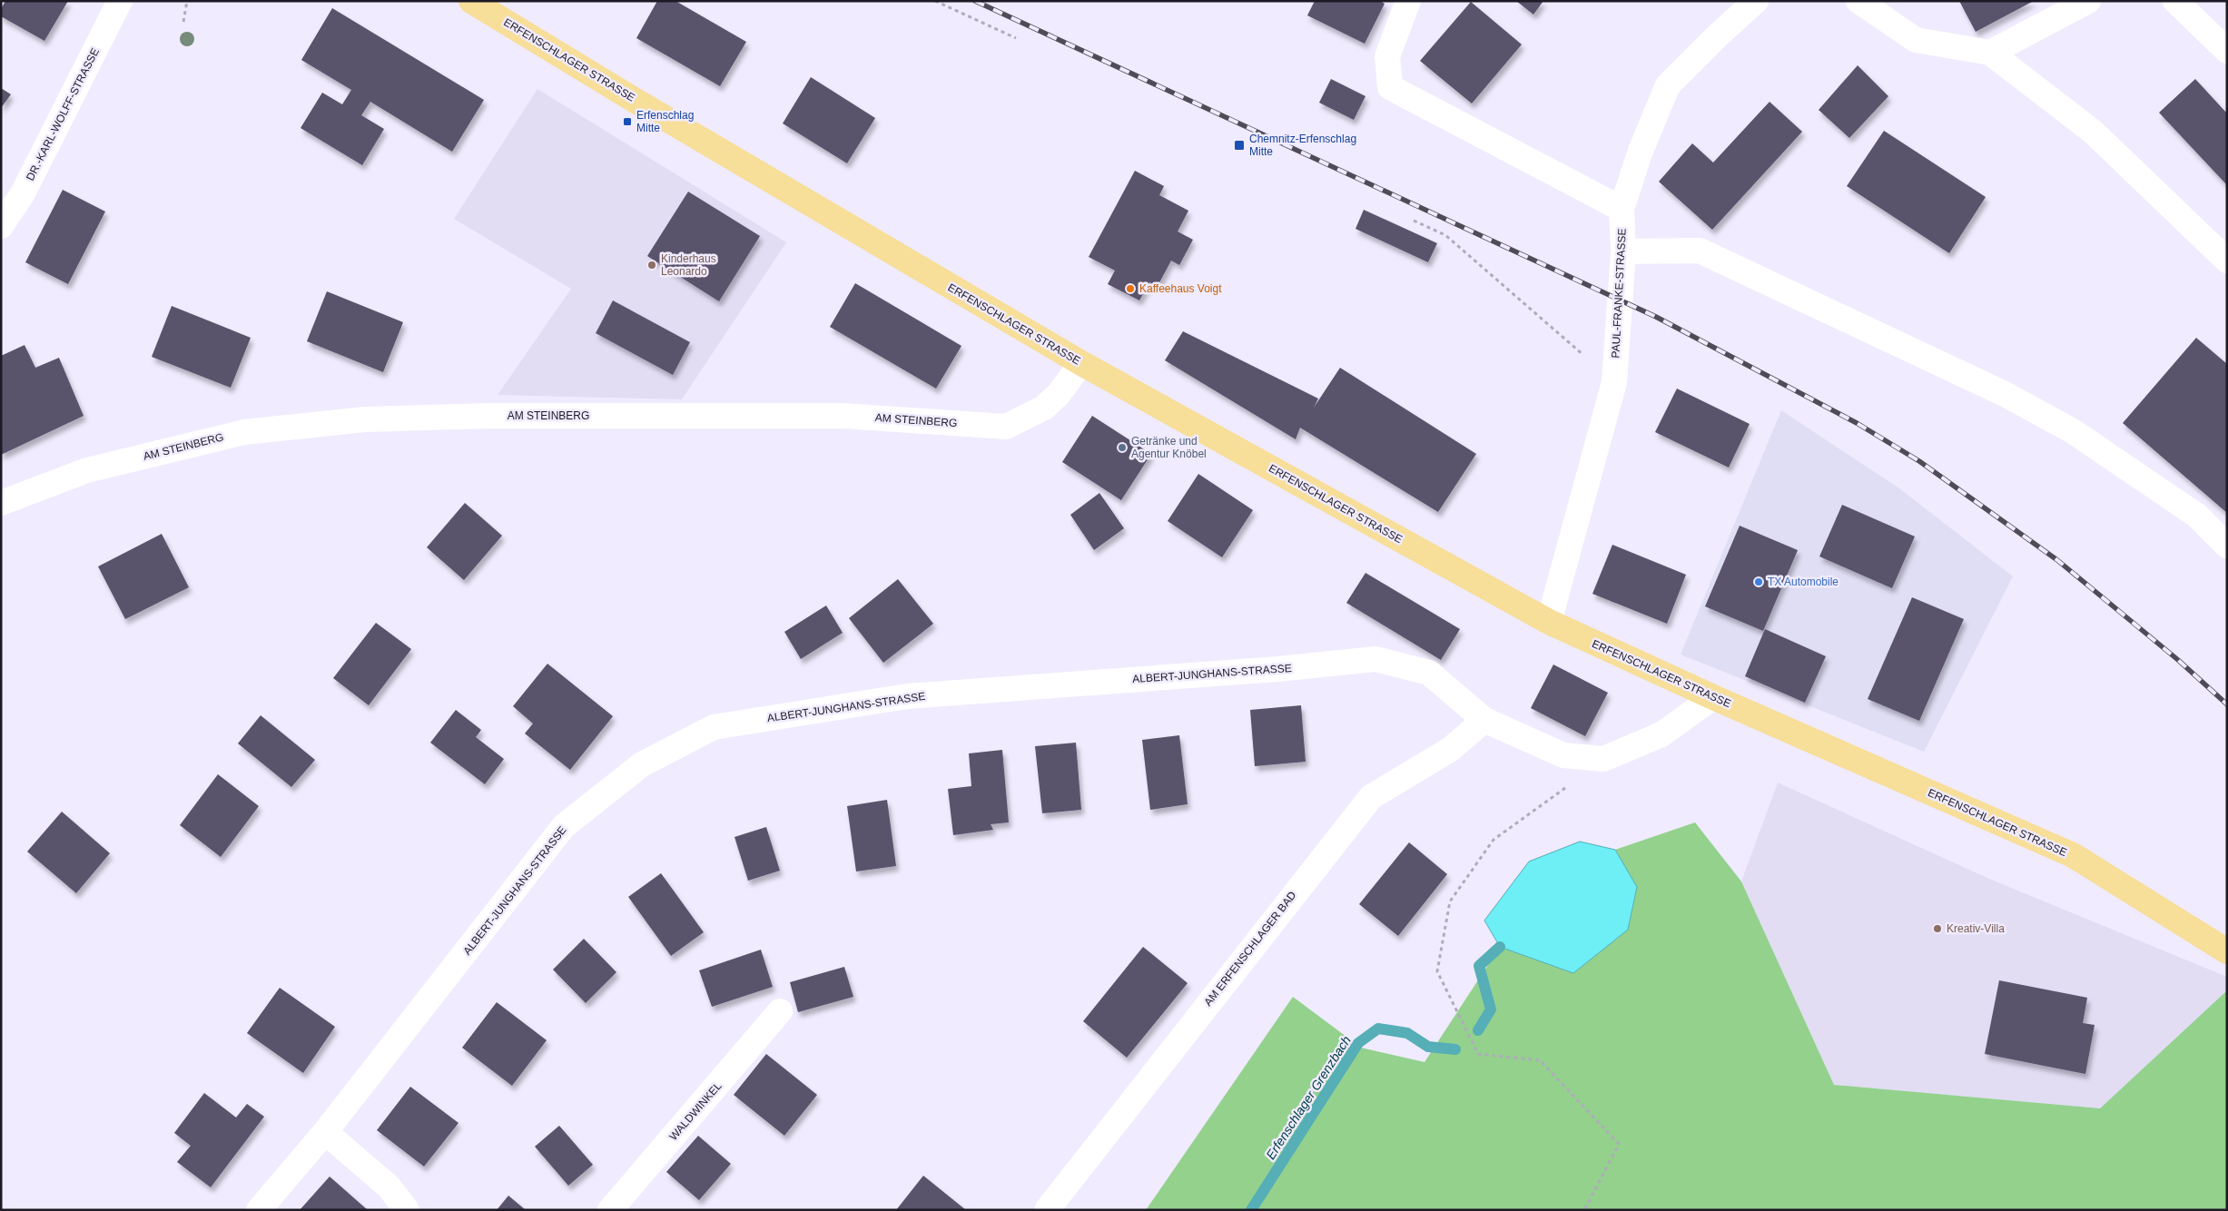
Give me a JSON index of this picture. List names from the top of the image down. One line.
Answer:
{"streets":{"main road":["ERFENSCHLAGER STRASSE"],"street":["DR.-KARL-WOLFF-STRASSE","PAUL-FRANKE-STRASSE","AM STEINBERG","ALBERT-JUNGHANS-STRASSE","AM ERFENSCHLAGER BAD","WALDWINKEL"]},"crossings":[["ERFENSCHLAGER STRASSE","PAUL-FRANKE-STRASSE"],["ERFENSCHLAGER STRASSE","AM STEINBERG"],["ERFENSCHLAGER STRASSE","ALBERT-JUNGHANS-STRASSE"],["ALBERT-JUNGHANS-STRASSE","AM ERFENSCHLAGER BAD"]],"water":["Erfenschlager Grenzbach"],"places":{"transit":["Erfenschlag Mitte","Chemnitz-Erfenschlag Mitte"],"other":["Kinderhaus Leonardo","Kaffeehaus Voigt","Getränke und Agentur Knöbel","TX Automobile","Kreativ-Villa"]}}
